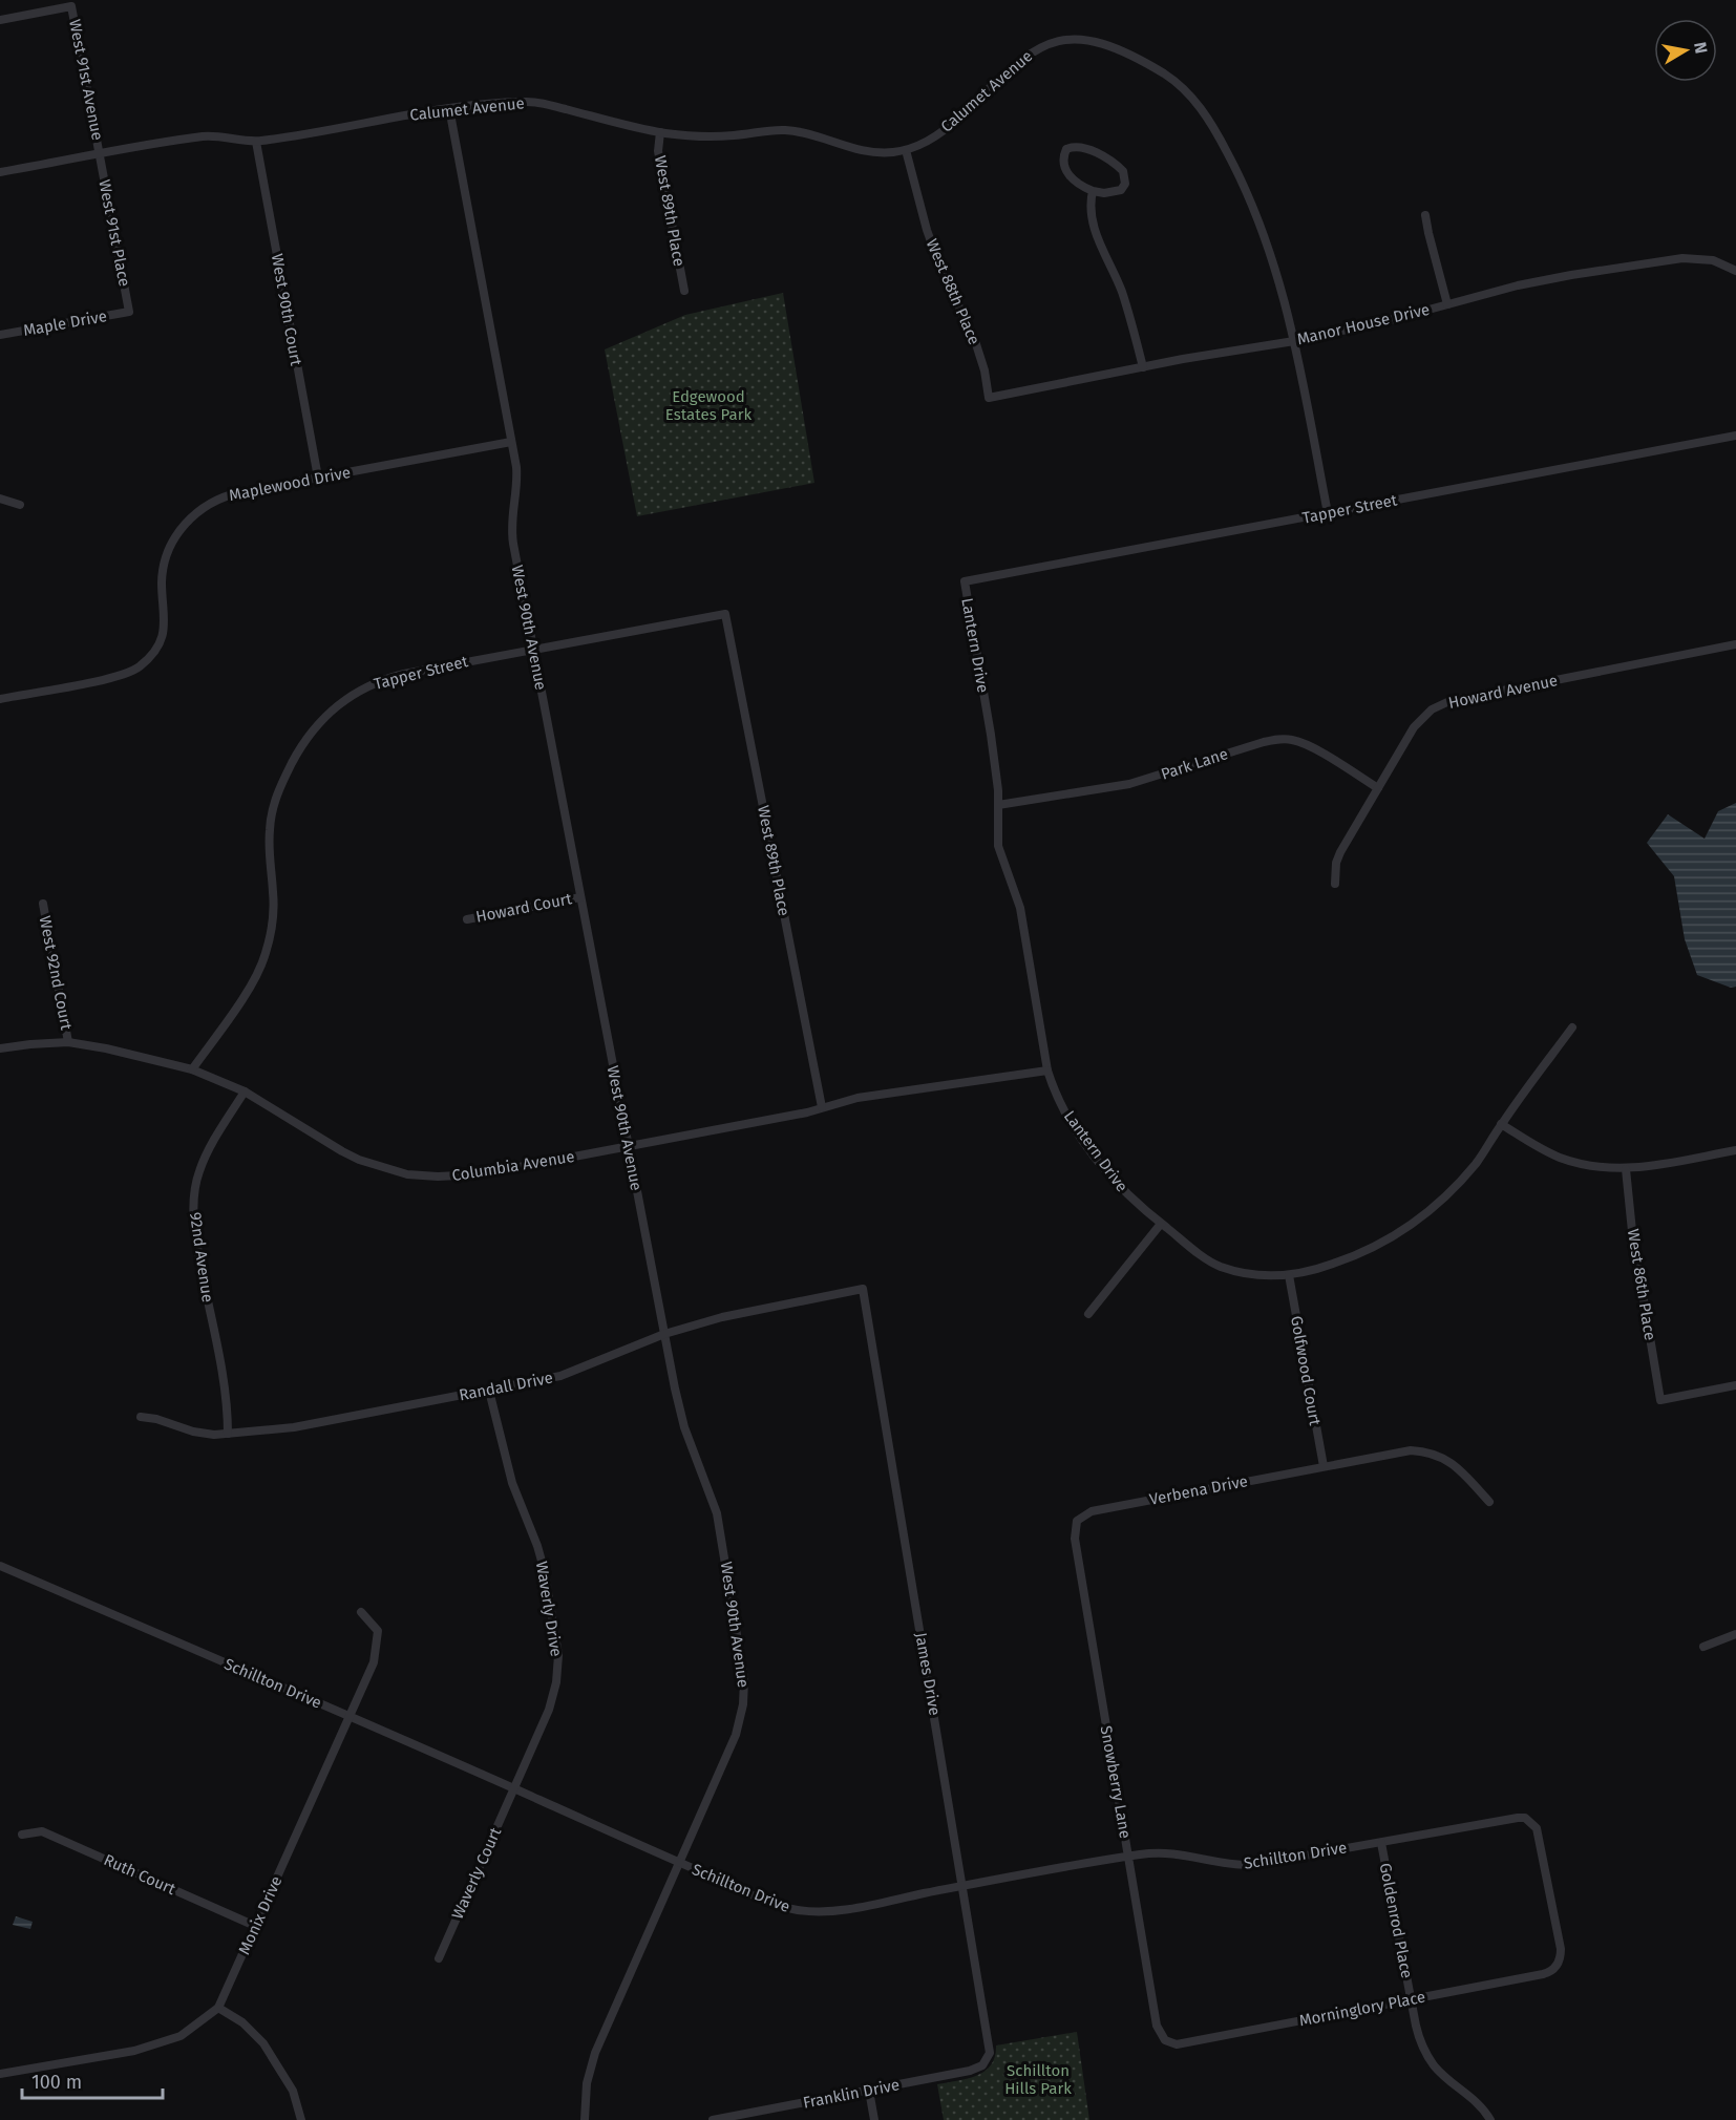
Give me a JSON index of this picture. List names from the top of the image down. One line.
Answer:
{"streets":{"street":["West 91st Avenue","Calumet Avenue","West 89th Place","West 91st Place","West 88th Place","West 90th Court","Maple Drive","Manor House Drive","Maplewood Drive","Tapper Street","West 90th Avenue","Lantern Drive","Howard Avenue","Park Lane","Howard Court","West 92nd Court","Columbia Avenue","92nd Avenue","West 86th Place","Golfwood Court","Randall Drive","Verbena Drive","Waverly Drive","James Drive","Schillton Drive","Snowberry Lane","Waverly Court","Ruth Court","Monix Drive","Goldenrod Place","Morninglory Place","Franklin Drive"]},"crossings":[["West 91st Avenue","Calumet Avenue"],["West 91st Avenue","West 91st Place"],["Calumet Avenue","West 89th Place"],["Calumet Avenue","West 91st Place"],["Calumet Avenue","West 88th Place"],["Calumet Avenue","West 90th Court"],["Calumet Avenue","Manor House Drive"],["Calumet Avenue","Tapper Street"],["Calumet Avenue","West 90th Avenue"],["West 89th Place","Tapper Street"],["West 89th Place","Columbia Avenue"],["West 91st Place","Maple Drive"],["West 88th Place","Manor House Drive"],["West 90th Court","Maplewood Drive"],["Maplewood Drive","West 90th Avenue"],["Tapper Street","West 90th Avenue"],["Tapper Street","Lantern Drive"],["Tapper Street","Columbia Avenue"],["West 90th Avenue","Howard Court"],["West 90th Avenue","Columbia Avenue"],["West 90th Avenue","Randall Drive"],["West 90th Avenue","Schillton Drive"],["Lantern Drive","Park Lane"],["Lantern Drive","Columbia Avenue"],["Lantern Drive","Golfwood Court"],["Howard Avenue","Park Lane"],["West 92nd Court","Columbia Avenue"],["Columbia Avenue","92nd Avenue"],["92nd Avenue","Randall Drive"],["Golfwood Court","Verbena Drive"],["Randall Drive","Waverly Drive"],["Randall Drive","James Drive"],["Verbena Drive","Snowberry Lane"],["Waverly Drive","Schillton Drive"],["Waverly Drive","Waverly Court"],["James Drive","Schillton Drive"],["James Drive","Franklin Drive"],["Schillton Drive","Snowberry Lane"],["Schillton Drive","Waverly Court"],["Schillton Drive","Monix Drive"],["Schillton Drive","Goldenrod Place"],["Schillton Drive","Morninglory Place"],["Snowberry Lane","Morninglory Place"],["Ruth Court","Monix Drive"],["Goldenrod Place","Morninglory Place"]],"parks":["Edgewood Estates Park","Schillton Hills Park"],"scale_bar":"100 m","north":"right"}
